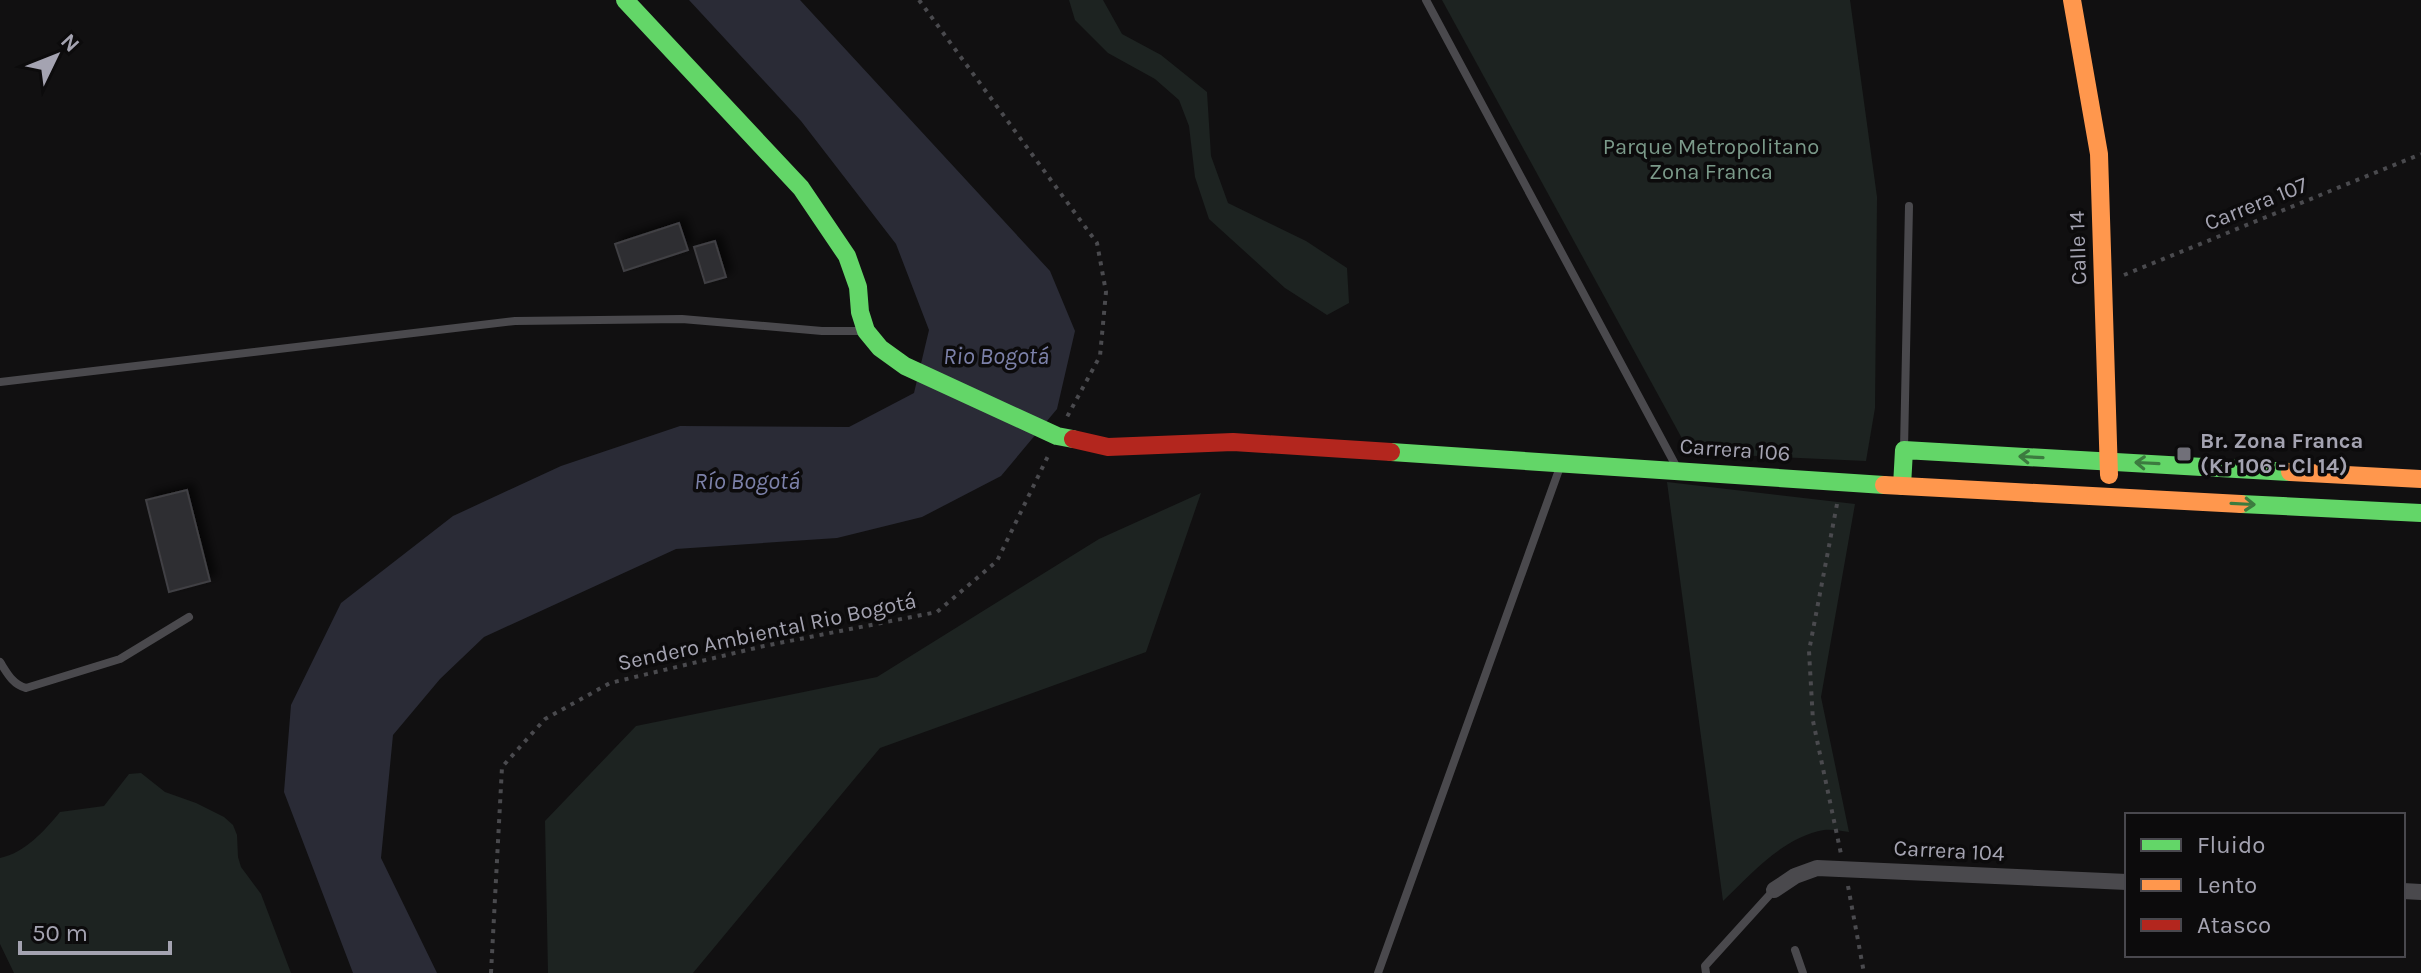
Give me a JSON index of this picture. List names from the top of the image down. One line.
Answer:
{"streets":{"street":["Calle 14","Carrera 106","Carrera 104"],"path":["Carrera 107","Sendero Ambiental Rio Bogotá"]},"crossings":[["Carrera 107","Calle 14"],["Calle 14","Carrera 106"],["Carrera 106","Sendero Ambiental Rio Bogotá"]],"water":["Rio Bogotá","Río Bogotá"],"parks":["Parque Metropolitano Zona Franca"],"places":{"transit":["Br. Zona Franca (Kr 106 - Cl 14)"]},"legend":["Fluido","Lento","Atasco"],"scale_bar":"50 m","north":"top right"}
